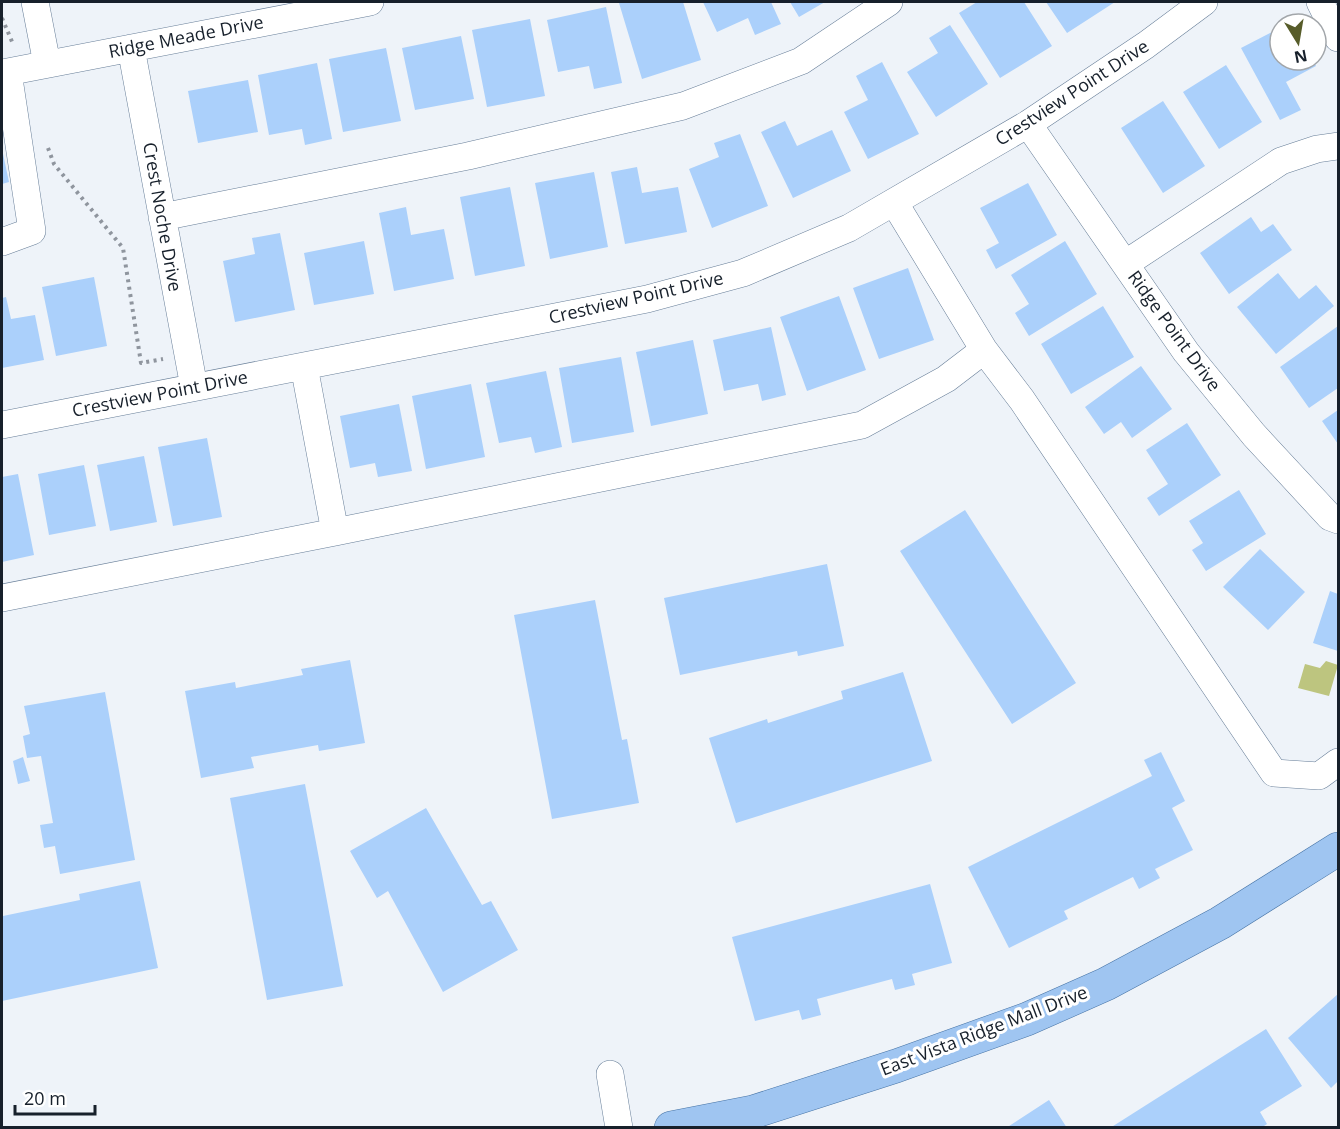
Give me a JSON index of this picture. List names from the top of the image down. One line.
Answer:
{"streets":{"main road":["East Vista Ridge Mall Drive"],"street":["Ridge Meade Drive","Crestview Point Drive","Crest Noche Drive","Ridge Point Drive"]},"crossings":[["Ridge Meade Drive","Crest Noche Drive"],["Crestview Point Drive","Crest Noche Drive"],["Crestview Point Drive","Ridge Point Drive"]],"scale_bar":"20 m","north":"bottom"}
